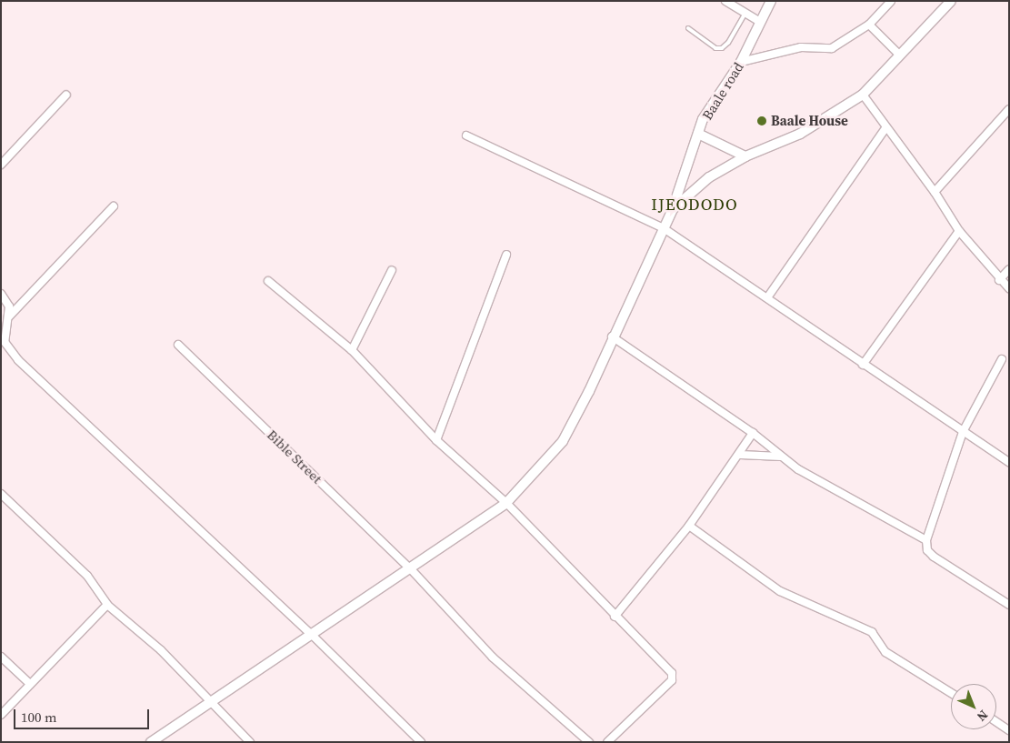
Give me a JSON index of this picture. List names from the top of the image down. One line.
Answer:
{"streets":{"street":["Baale road","Bible Street"]},"crossings":[["Baale road","Bible Street"]],"districts":["IJEODODO"],"places":["Baale House"],"scale_bar":"100 m","north":"bottom right"}
